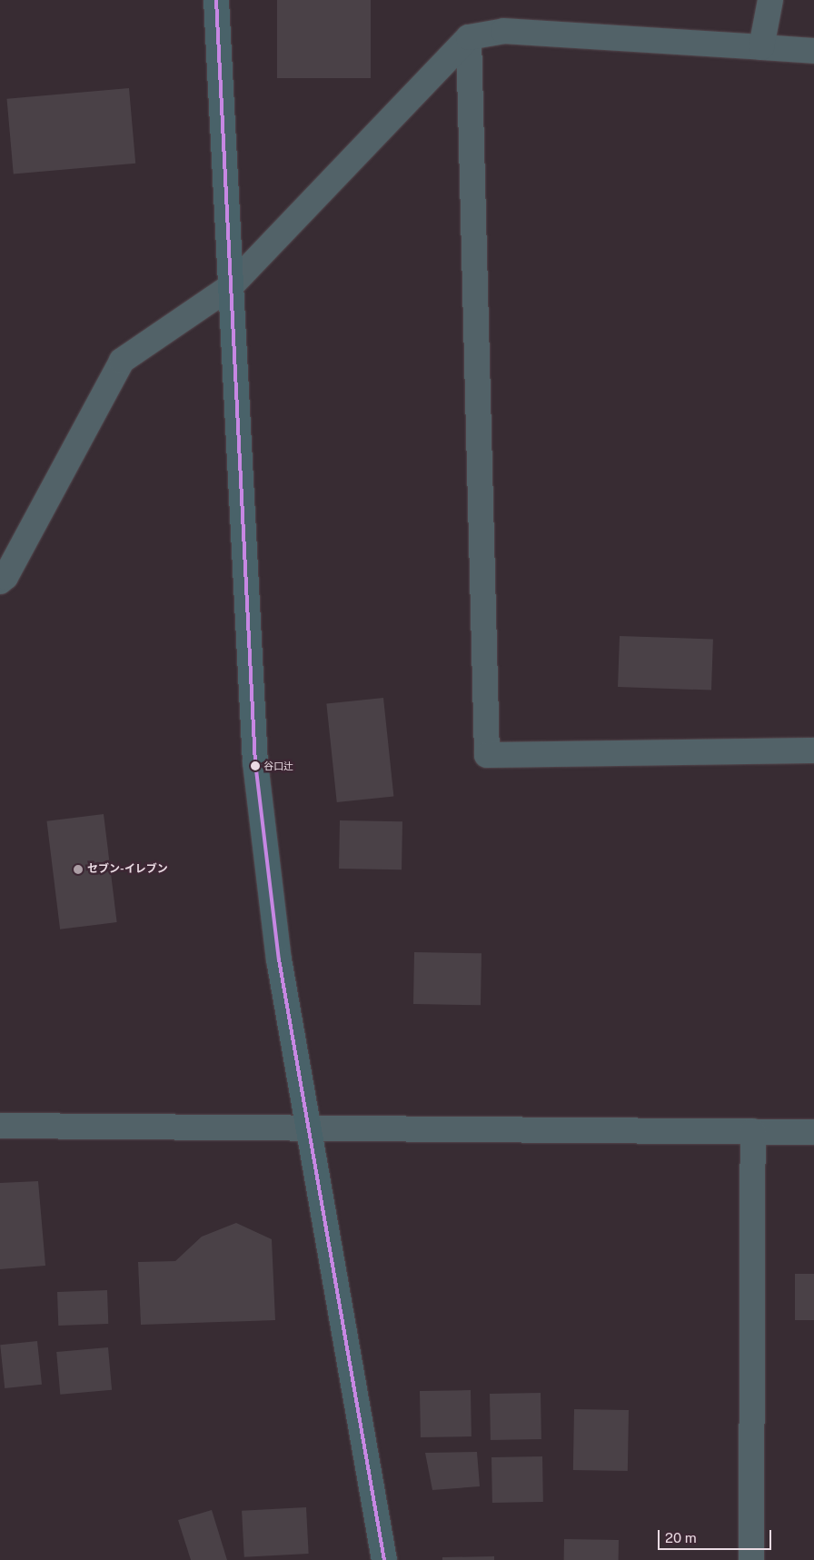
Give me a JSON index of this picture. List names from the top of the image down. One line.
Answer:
{"places":["谷口辻","セブン-イレブン"],"scale_bar":"20 m"}
